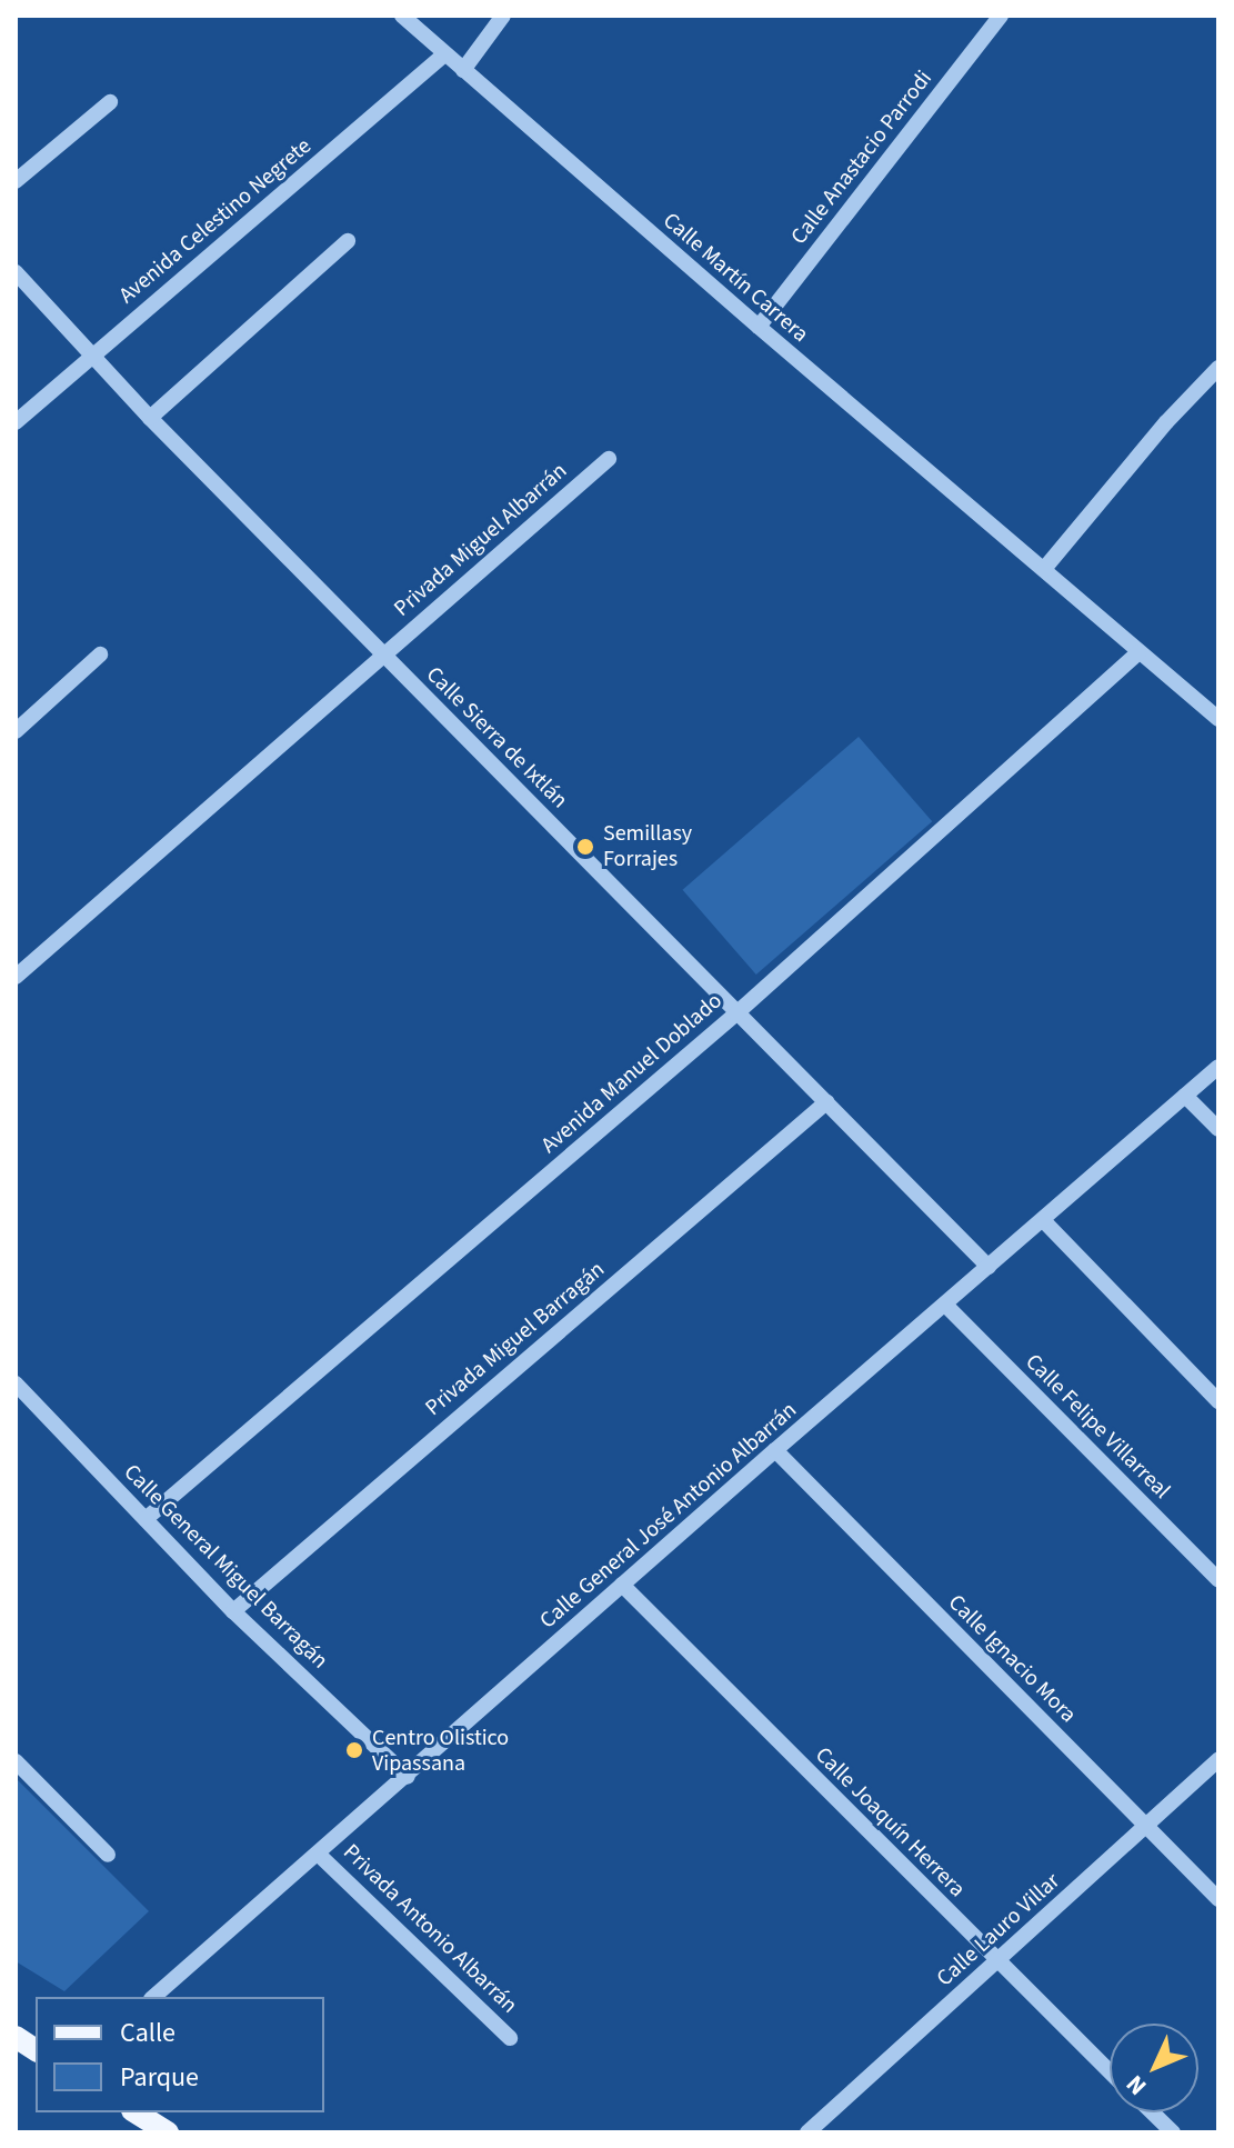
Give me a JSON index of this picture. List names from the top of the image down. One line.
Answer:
{"streets":{"street":["Calle Anastacio Parrodi","Avenida Celestino Negrete","Calle Martín Carrera","Privada Miguel Albarrán","Calle Sierra de Ixtlán","Avenida Manuel Doblado","Privada Miguel Barragán","Calle Felipe Villarreal","Calle General José Antonio Albarrán","Calle General Miguel Barragán","Calle Ignacio Mora","Calle Joaquín Herrera","Privada Antonio Albarrán","Calle Lauro Villar"]},"crossings":[["Calle Anastacio Parrodi","Calle Martín Carrera"],["Avenida Celestino Negrete","Calle Martín Carrera"],["Avenida Celestino Negrete","Calle Sierra de Ixtlán"],["Calle Martín Carrera","Avenida Manuel Doblado"],["Privada Miguel Albarrán","Calle Sierra de Ixtlán"],["Calle Sierra de Ixtlán","Avenida Manuel Doblado"],["Calle Sierra de Ixtlán","Privada Miguel Barragán"],["Calle Sierra de Ixtlán","Calle General José Antonio Albarrán"],["Avenida Manuel Doblado","Calle General Miguel Barragán"],["Privada Miguel Barragán","Calle General Miguel Barragán"],["Calle Felipe Villarreal","Calle General José Antonio Albarrán"],["Calle General José Antonio Albarrán","Calle General Miguel Barragán"],["Calle General José Antonio Albarrán","Calle Ignacio Mora"],["Calle General José Antonio Albarrán","Calle Joaquín Herrera"],["Calle General José Antonio Albarrán","Privada Antonio Albarrán"],["Calle Ignacio Mora","Calle Lauro Villar"],["Calle Joaquín Herrera","Calle Lauro Villar"]],"places":["Semillasy Forrajes","Centro Olistico Vipassana"],"legend":["Calle","Parque"],"north":"bottom left"}
